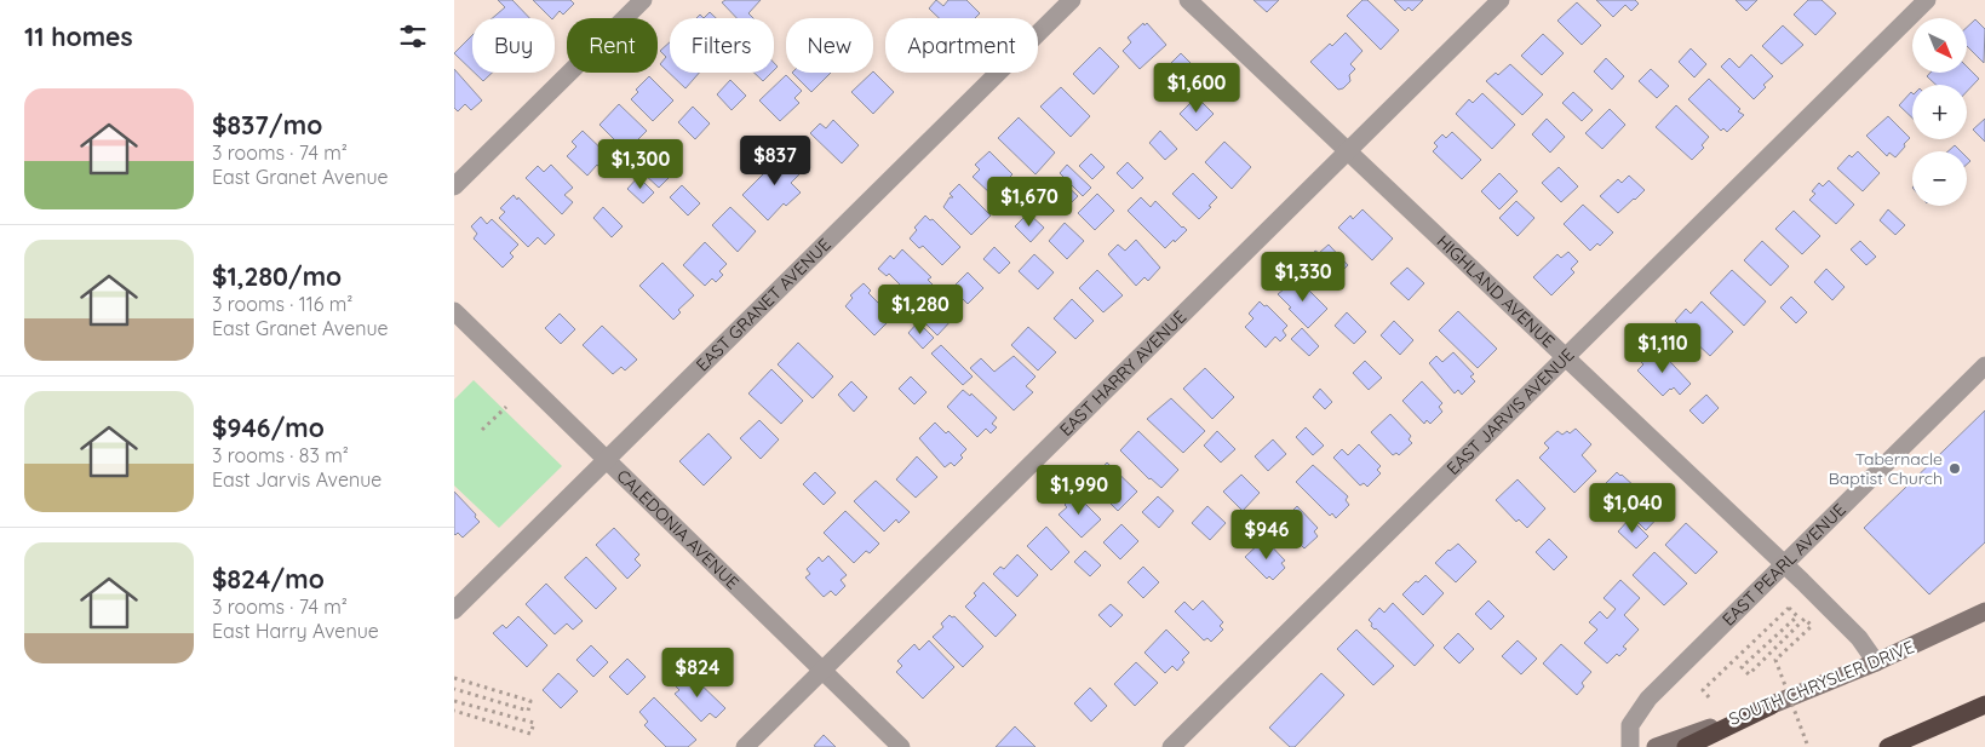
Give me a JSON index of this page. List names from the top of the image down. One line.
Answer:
{"streets":{"main road":["SOUTH CHRYSLER DRIVE"],"street":["HIGHLAND AVENUE","EAST GRANET AVENUE","EAST HARRY AVENUE","EAST JARVIS AVENUE","CALEDONIA AVENUE","EAST PEARL AVENUE"]},"crossings":[["HIGHLAND AVENUE","EAST HARRY AVENUE"],["HIGHLAND AVENUE","EAST JARVIS AVENUE"],["HIGHLAND AVENUE","EAST PEARL AVENUE"],["HIGHLAND AVENUE","SOUTH CHRYSLER DRIVE"],["EAST GRANET AVENUE","CALEDONIA AVENUE"],["EAST HARRY AVENUE","CALEDONIA AVENUE"]],"places":["Tabernacle Baptist Church"],"north":"bottom right","page":{"heading":"11 homes","map_buttons":["+","−"],"chip":["Buy","Rent","Filters","New","Apartment"],"price":["$1,600","$837","$1,300","$1,670","$1,330","$1,280","$1,110","$1,990","$1,040","$946","$824"],"list":[{"name":"$837/mo","note":"3 rooms · 74 m² · East Granet Avenue"},{"name":"$1,280/mo","note":"3 rooms · 116 m² · East Granet Avenue"},{"name":"$946/mo","note":"3 rooms · 83 m² · East Jarvis Avenue"},{"name":"$824/mo","note":"3 rooms · 74 m² · East Harry Avenue"}]}}
